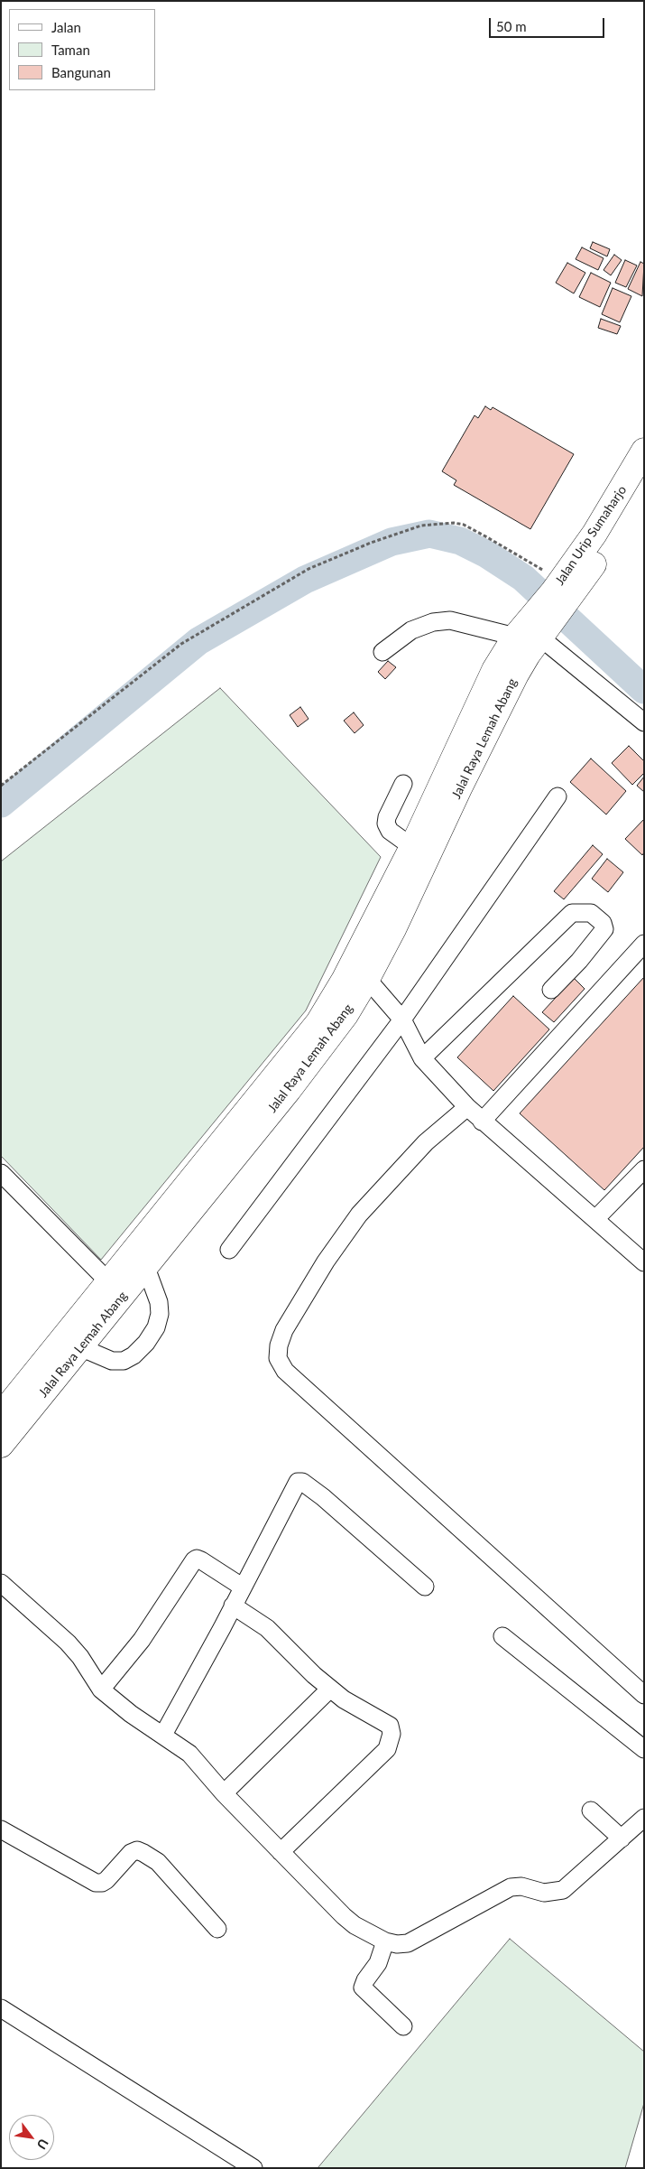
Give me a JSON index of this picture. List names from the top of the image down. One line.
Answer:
{"streets":{"highway":["Jalan Urip Sumaharjo","Jalal Raya Lemah Abang"]},"crossings":[["Jalan Urip Sumaharjo","Jalal Raya Lemah Abang"]],"legend":["Jalan","Taman","Bangunan"],"scale_bar":"50 m","north":"bottom right"}
